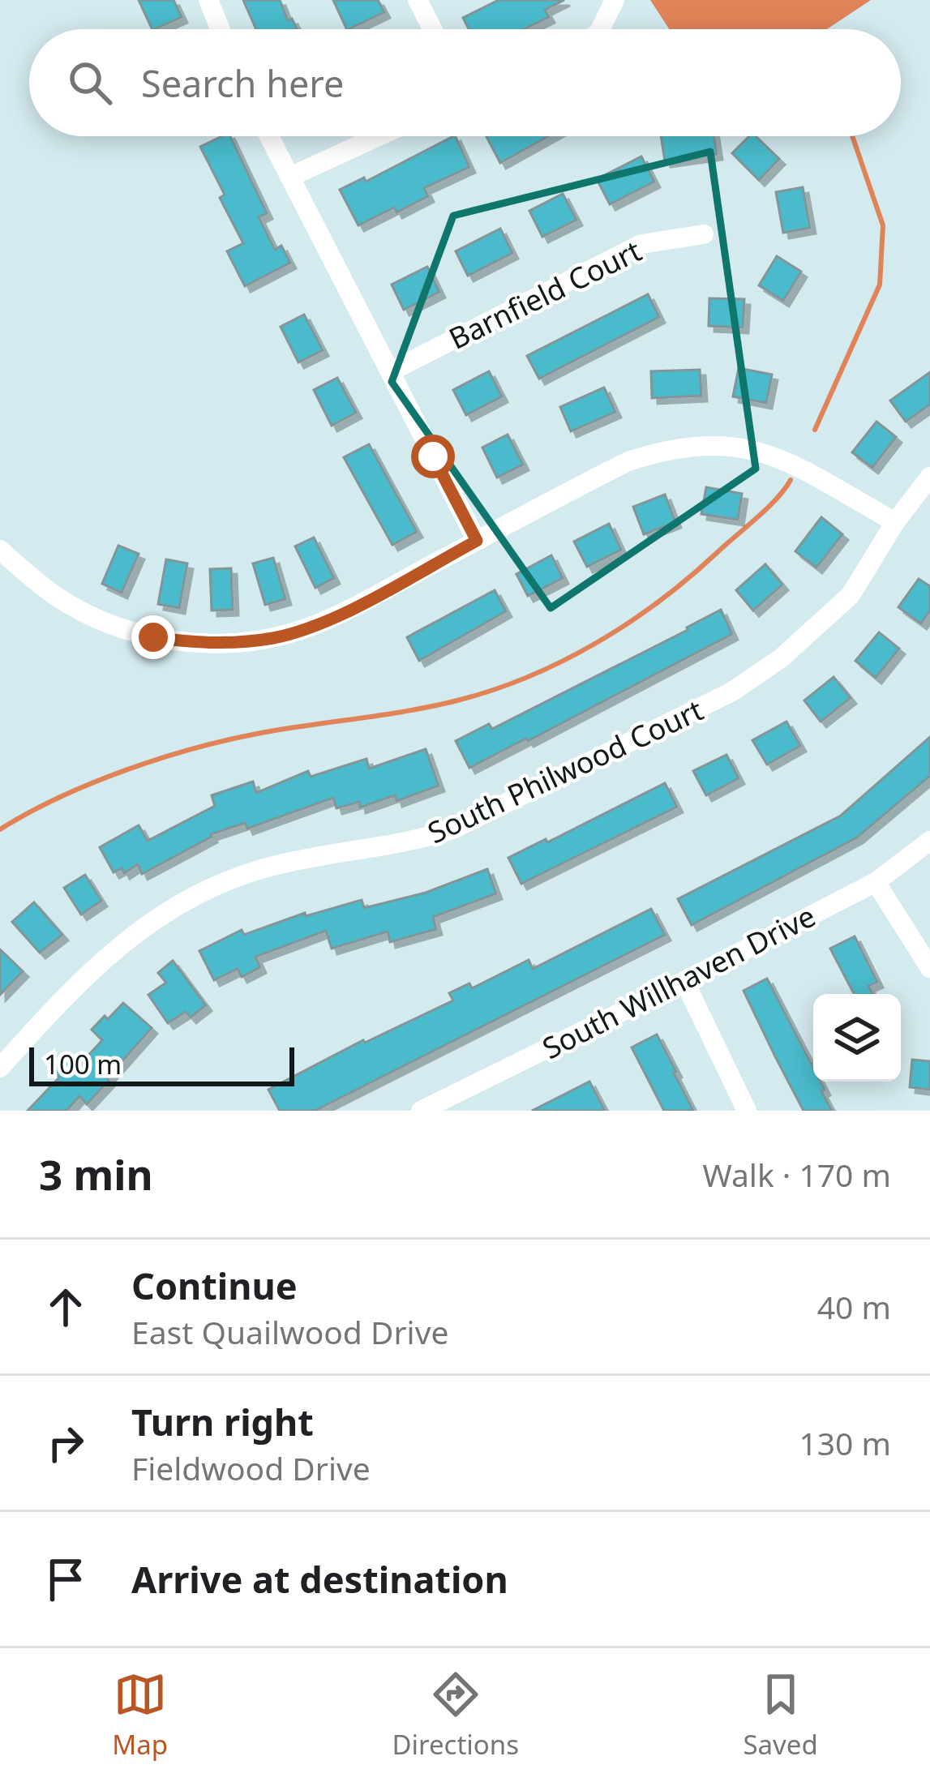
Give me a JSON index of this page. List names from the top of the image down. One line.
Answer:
{"streets":{"street":["Barnfield Court","South Philwood Court","South Willhaven Drive"]},"scale_bar":"100 m","page":{"search":"Search here","scale":"100 m","heading":["3 min","Walk · 170 m"],"list":[["Continue","East Quailwood Drive","40 m"],["Turn right","Fieldwood Drive","130 m"],"Arrive at destination"],"nav":["Map","Directions","Saved"]}}
